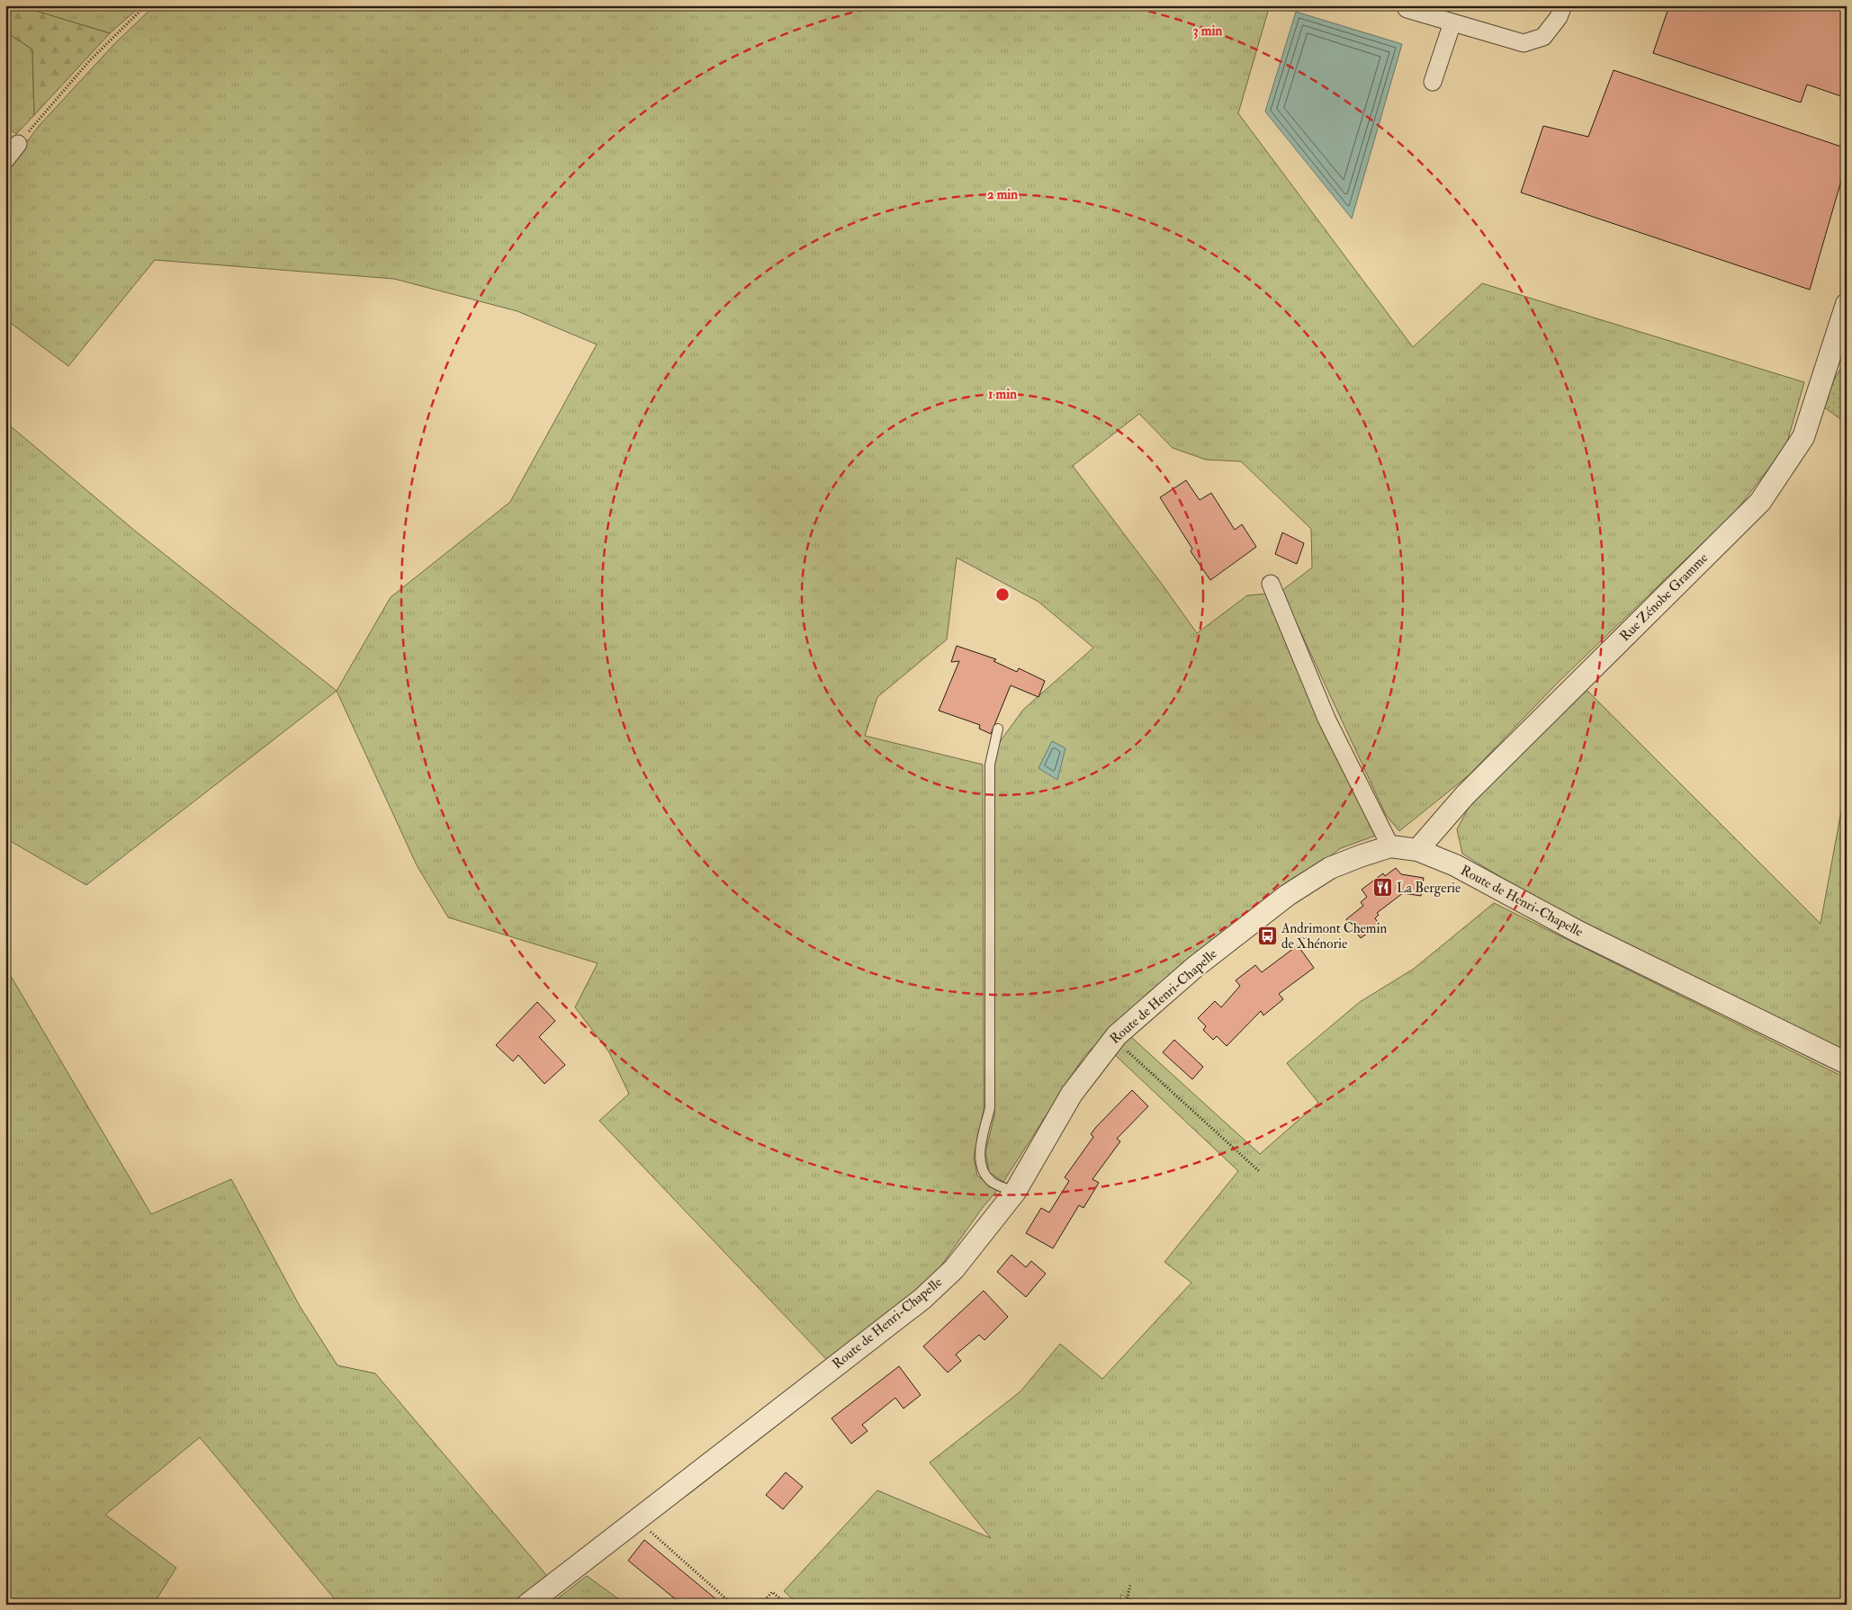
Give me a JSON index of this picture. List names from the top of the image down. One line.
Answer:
{"streets":{"street":["Rue Zénobe Gramme","Route de Henri-Chapelle"]},"crossings":[["Rue Zénobe Gramme","Route de Henri-Chapelle"]],"places":{"restaurant":["La Bergerie"],"bus stop":["Andrimont Chemin de Xhénorie"]},"rings":["3 min","2 min","1 min"]}
